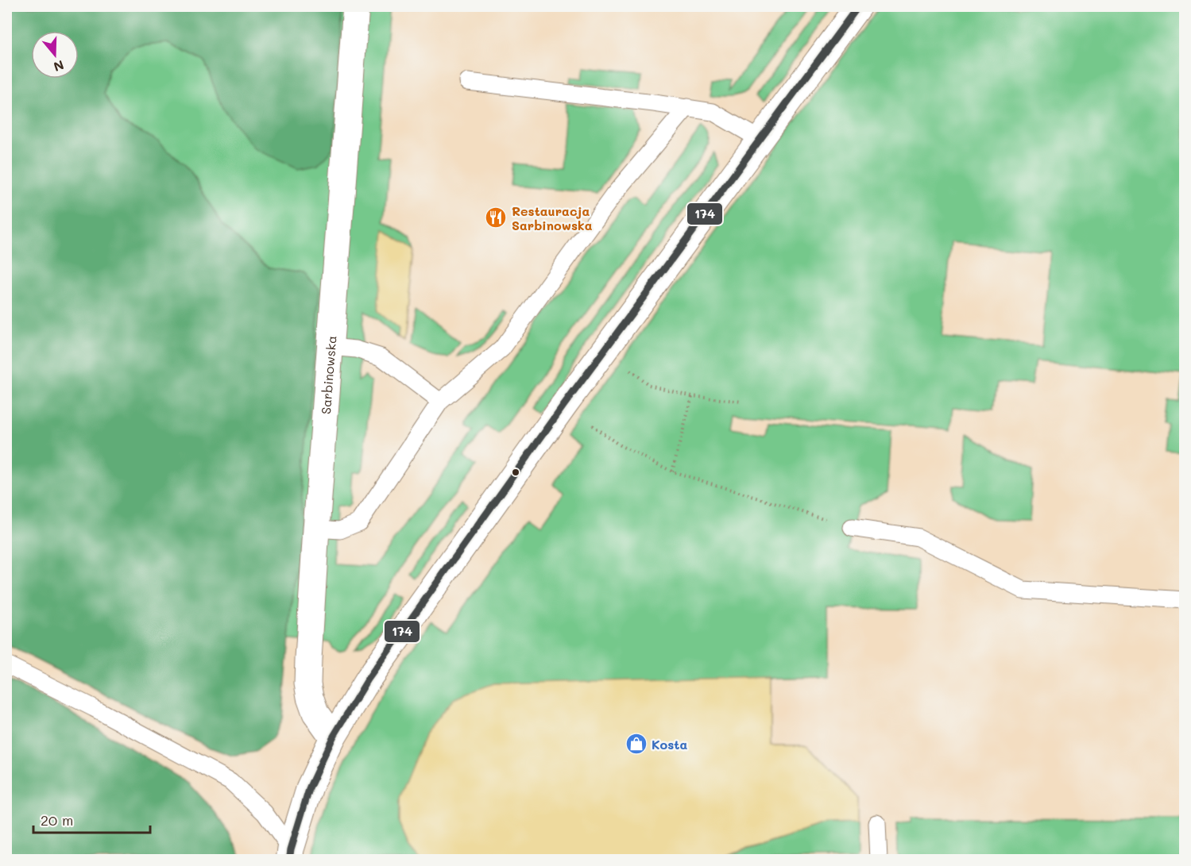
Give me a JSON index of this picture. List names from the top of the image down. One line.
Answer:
{"streets":{"street":["Sarbinowska"]},"places":{"restaurant":["Restauracja Sarbinowska"],"shop":["Kosta"]},"lines":["transit line 174"],"scale_bar":"20 m","north":"bottom"}
